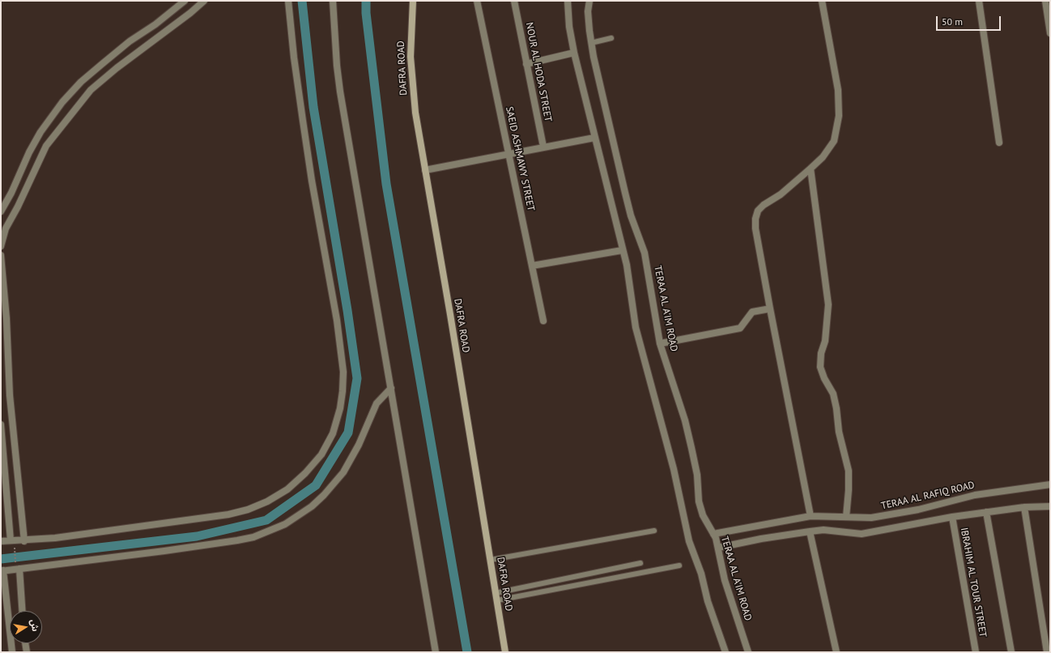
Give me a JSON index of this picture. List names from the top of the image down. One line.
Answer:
{"streets":{"main road":["DAFRA ROAD"],"street":["NOUR AL HODA STREET","SAEID ASHMAWY STREET","TERAA AL A'IM ROAD","TERAA AL RAFIQ ROAD","IBRAHIM AL TOUR STREET"]},"crossings":[["TERAA AL A'IM ROAD","TERAA AL RAFIQ ROAD"]],"scale_bar":"50 m","north":"right"}
